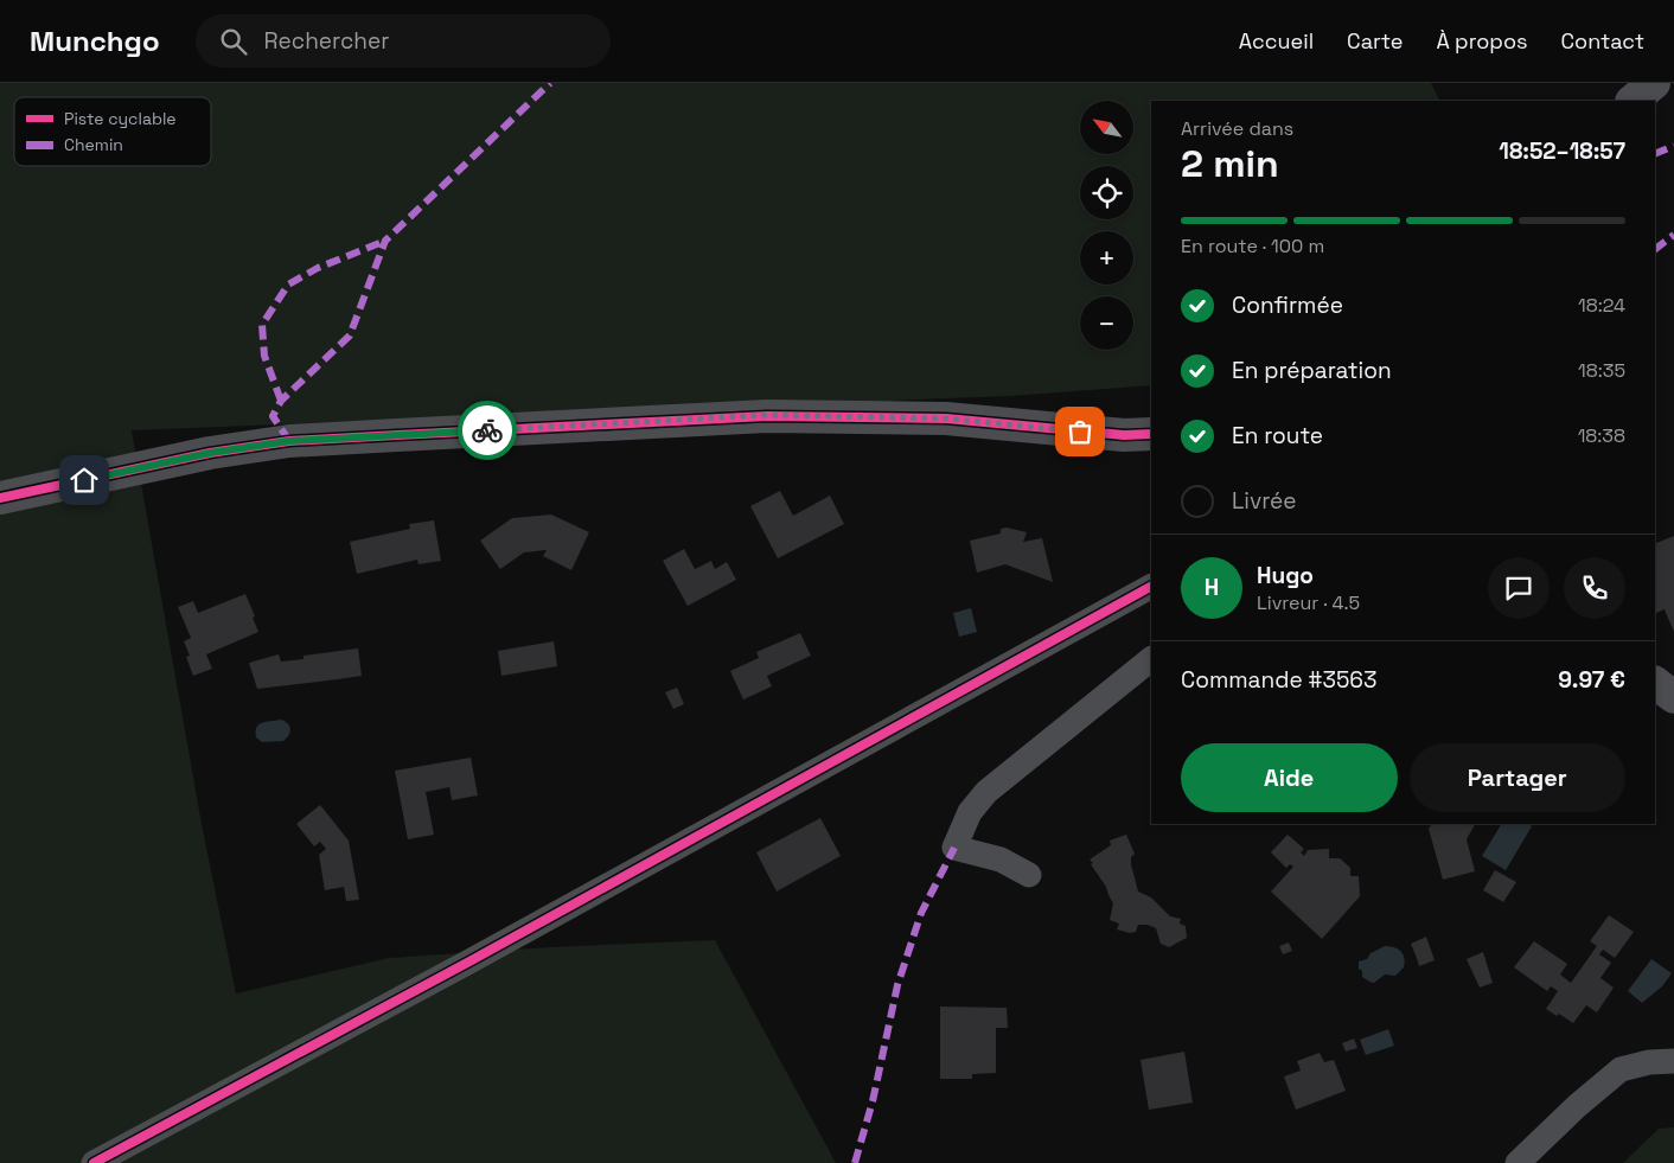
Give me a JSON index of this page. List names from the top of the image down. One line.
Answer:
{"legend":["Piste cyclable","Chemin"],"north":"top left","page":{"header":"Munchgo","search":"Rechercher","nav":["Accueil","Carte","À propos","Contact"],"map_buttons":["+","−"],"heading":["2 min","Arrivée dans","18:52–18:57"],"panel":["Hugo","Livreur · 4.5","Commande #3563","9.97 €"],"bar":"En route · 100 m","list":[["Confirmée","18:24"],["En préparation","18:35"],["En route","18:38"],"Livrée"],"round":"H","buttons":["Aide","Partager"]}}
